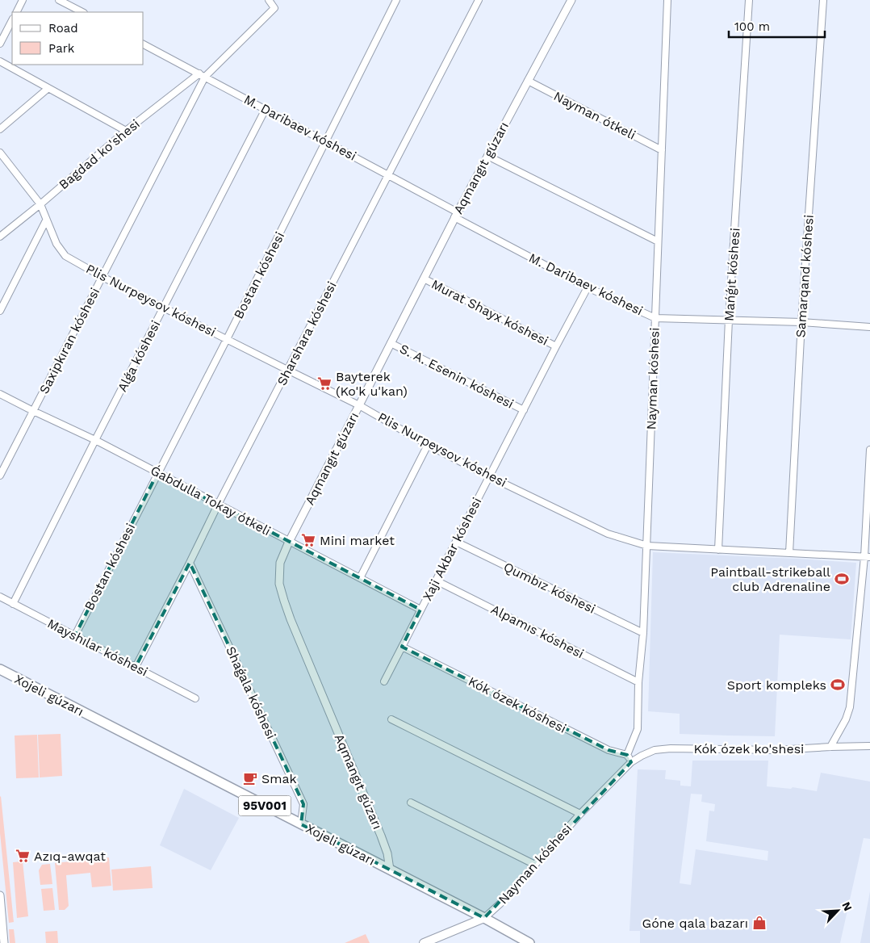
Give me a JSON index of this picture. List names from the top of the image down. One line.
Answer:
{"streets":{"main road":["Nayman kóshesi","Xojeli gúzarı","95V001"],"street":["Nayman ótkeli","M. Daribaev kóshesi","Bagdad ko'shesi","Aqmangıt gúzarı","Mańǵıt kóshesi","Bostan kóshesi","Samarqand kóshesi","Plis Nurpeysov kóshesi","Murat Shayx kóshesi","Sharshara kóshesi","Saxipkıran kóshesi","Alǵa kóshesi","S. A. Esenin kóshesi","Ǵabdulla Tokay ótkeli","Xaji Akbar kóshesi","Qumbız kóshesi","Alpamıs kóshesi","Mayshılar kóshesi","Shaǵala kóshesi","Kók ózek kóshesi","Kók ózek ko'shesi"]},"crossings":[["Nayman ótkeli","Aqmangıt gúzarı"],["Nayman ótkeli","Nayman kóshesi"],["M. Daribaev kóshesi","Bagdad ko'shesi"],["M. Daribaev kóshesi","Aqmangıt gúzarı"],["M. Daribaev kóshesi","Mańǵıt kóshesi"],["M. Daribaev kóshesi","Bostan kóshesi"],["M. Daribaev kóshesi","Samarqand kóshesi"],["M. Daribaev kóshesi","Sharshara kóshesi"],["M. Daribaev kóshesi","Saxipkıran kóshesi"],["M. Daribaev kóshesi","Alǵa kóshesi"],["M. Daribaev kóshesi","Nayman kóshesi"],["M. Daribaev kóshesi","Xaji Akbar kóshesi"],["Bagdad ko'shesi","Plis Nurpeysov kóshesi"],["Bagdad ko'shesi","Saxipkıran kóshesi"],["Aqmangıt gúzarı","Plis Nurpeysov kóshesi"],["Aqmangıt gúzarı","Murat Shayx kóshesi"],["Aqmangıt gúzarı","S. A. Esenin kóshesi"],["Aqmangıt gúzarı","Ǵabdulla Tokay ótkeli"],["Aqmangıt gúzarı","Xojeli gúzarı"],["Mańǵıt kóshesi","Plis Nurpeysov kóshesi"],["Bostan kóshesi","Plis Nurpeysov kóshesi"],["Bostan kóshesi","Ǵabdulla Tokay ótkeli"],["Bostan kóshesi","Mayshılar kóshesi"],["Samarqand kóshesi","Plis Nurpeysov kóshesi"],["Plis Nurpeysov kóshesi","Sharshara kóshesi"],["Plis Nurpeysov kóshesi","Saxipkıran kóshesi"],["Plis Nurpeysov kóshesi","Alǵa kóshesi"],["Plis Nurpeysov kóshesi","Nayman kóshesi"],["Plis Nurpeysov kóshesi","Xaji Akbar kóshesi"],["Murat Shayx kóshesi","Xaji Akbar kóshesi"],["Sharshara kóshesi","Ǵabdulla Tokay ótkeli"],["Sharshara kóshesi","Mayshılar kóshesi"],["Sharshara kóshesi","Shaǵala kóshesi"],["Saxipkıran kóshesi","Ǵabdulla Tokay ótkeli"],["Alǵa kóshesi","Ǵabdulla Tokay ótkeli"],["Alǵa kóshesi","Mayshılar kóshesi"],["S. A. Esenin kóshesi","Xaji Akbar kóshesi"],["Nayman kóshesi","Qumbız kóshesi"],["Nayman kóshesi","Alpamıs kóshesi"],["Nayman kóshesi","Xojeli gúzarı"],["Nayman kóshesi","Kók ózek kóshesi"],["Nayman kóshesi","Kók ózek ko'shesi"],["Ǵabdulla Tokay ótkeli","Xaji Akbar kóshesi"],["Xaji Akbar kóshesi","Qumbız kóshesi"],["Xaji Akbar kóshesi","Alpamıs kóshesi"],["Xaji Akbar kóshesi","Kók ózek kóshesi"],["Shaǵala kóshesi","Xojeli gúzarı"]],"places":{"supermarket":["Bayterek (Ko'k u'kan)","Mini market","Azıq-awqat"],"sports":["Paintball-strikeball club Adrenaline","Sport kompleks"],"cafe":["Smak"],"shop":["Góne qala bazarı"]},"legend":["Road","Park"],"scale_bar":"100 m","north":"top right"}
